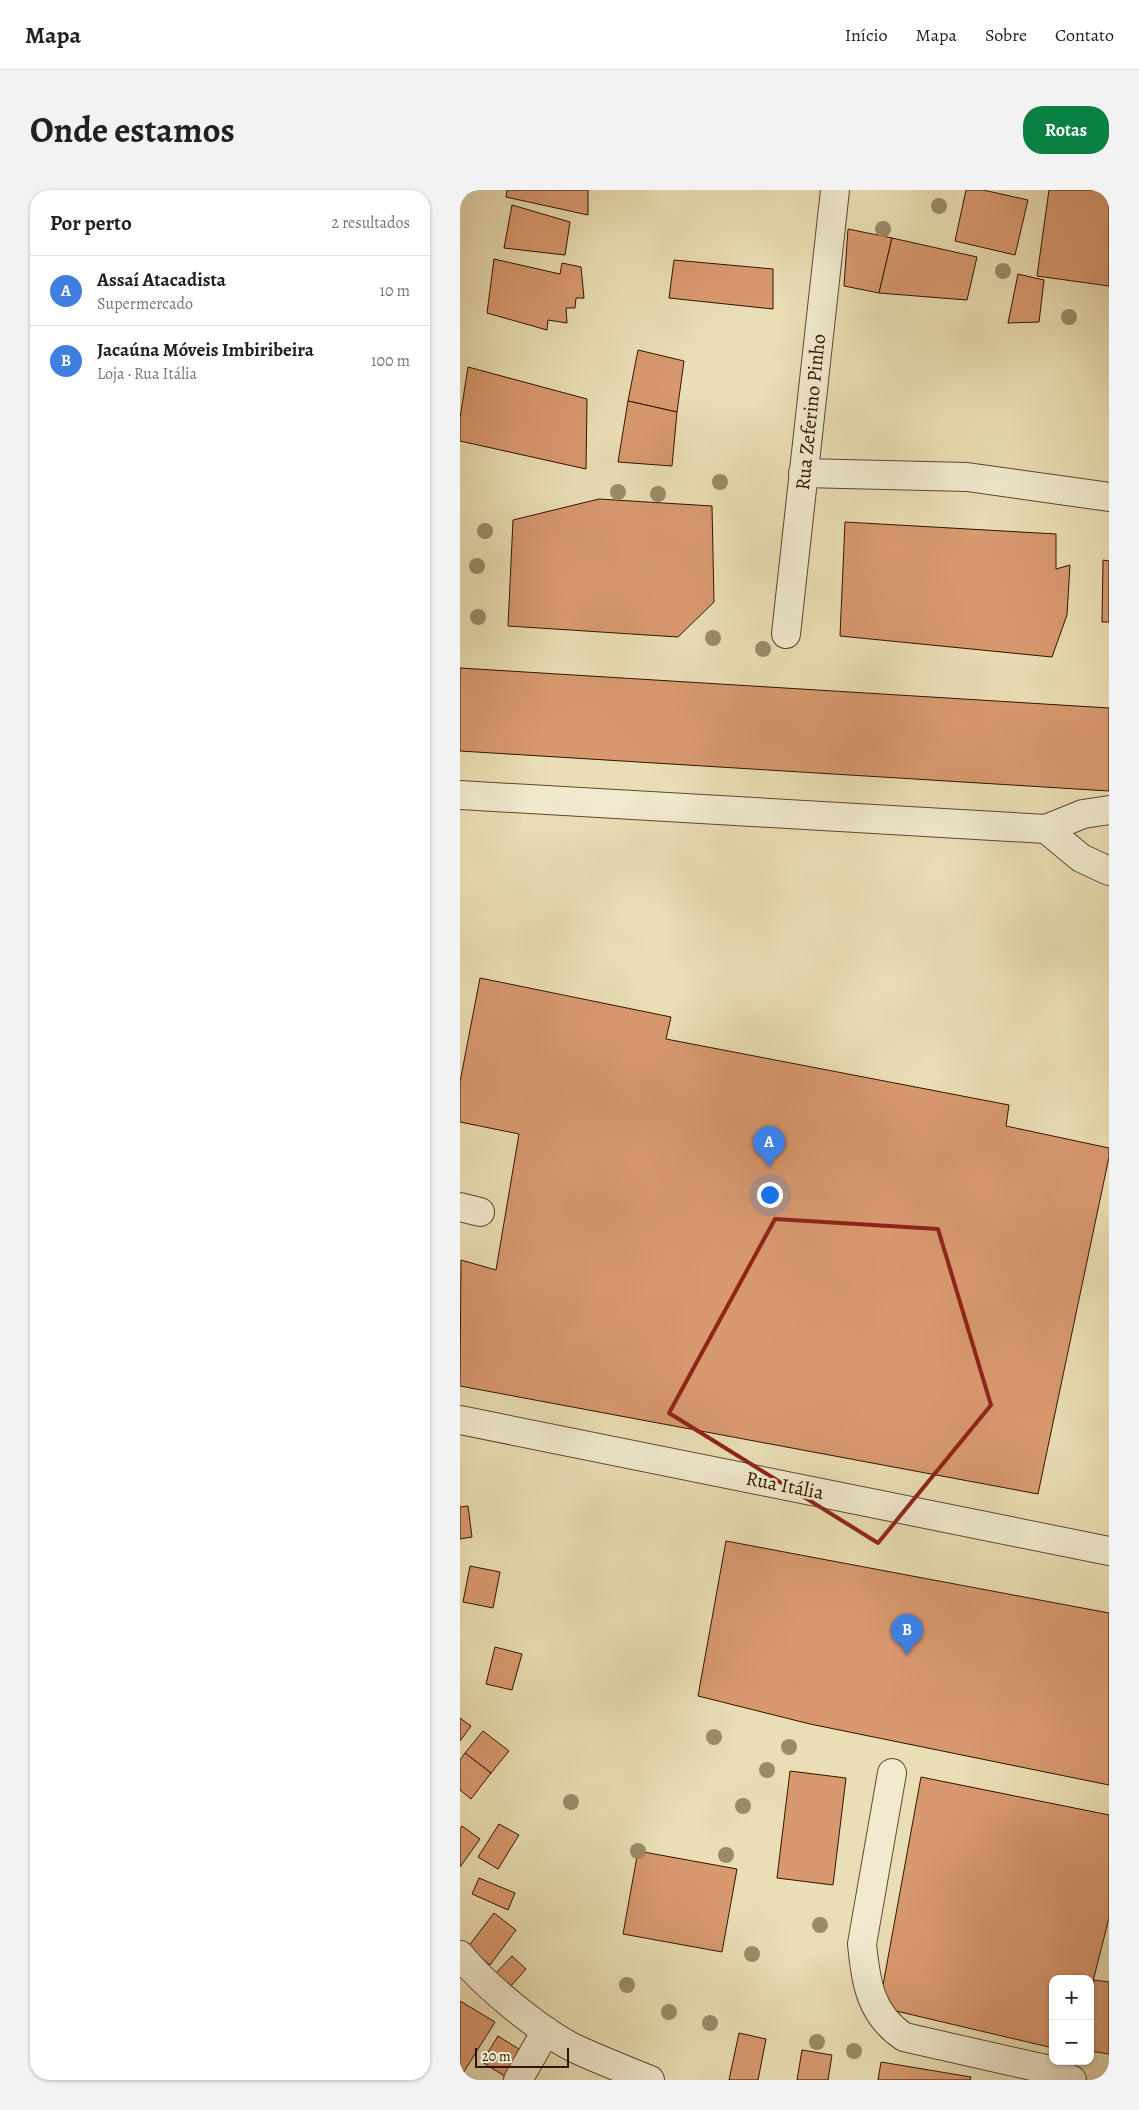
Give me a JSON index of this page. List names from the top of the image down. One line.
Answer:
{"streets":{"street":["Rua Zeferino Pinho","Rua Itália"]},"scale_bar":"20 m","page":{"header":"Mapa","nav":["Início","Mapa","Sobre","Contato"],"title":"Onde estamos","buttons":"Rotas","heading":["Por perto","2 resultados"],"list":[{"mark":"A","name":"Assaí Atacadista","note":"Supermercado","value":"10 m"},{"mark":"B","name":"Jacaúna Móveis Imbiribeira","note":"Loja · Rua Itália","value":"100 m"}],"pins":["A","B"],"map_buttons":["+","−"],"scale":"20 m"}}
